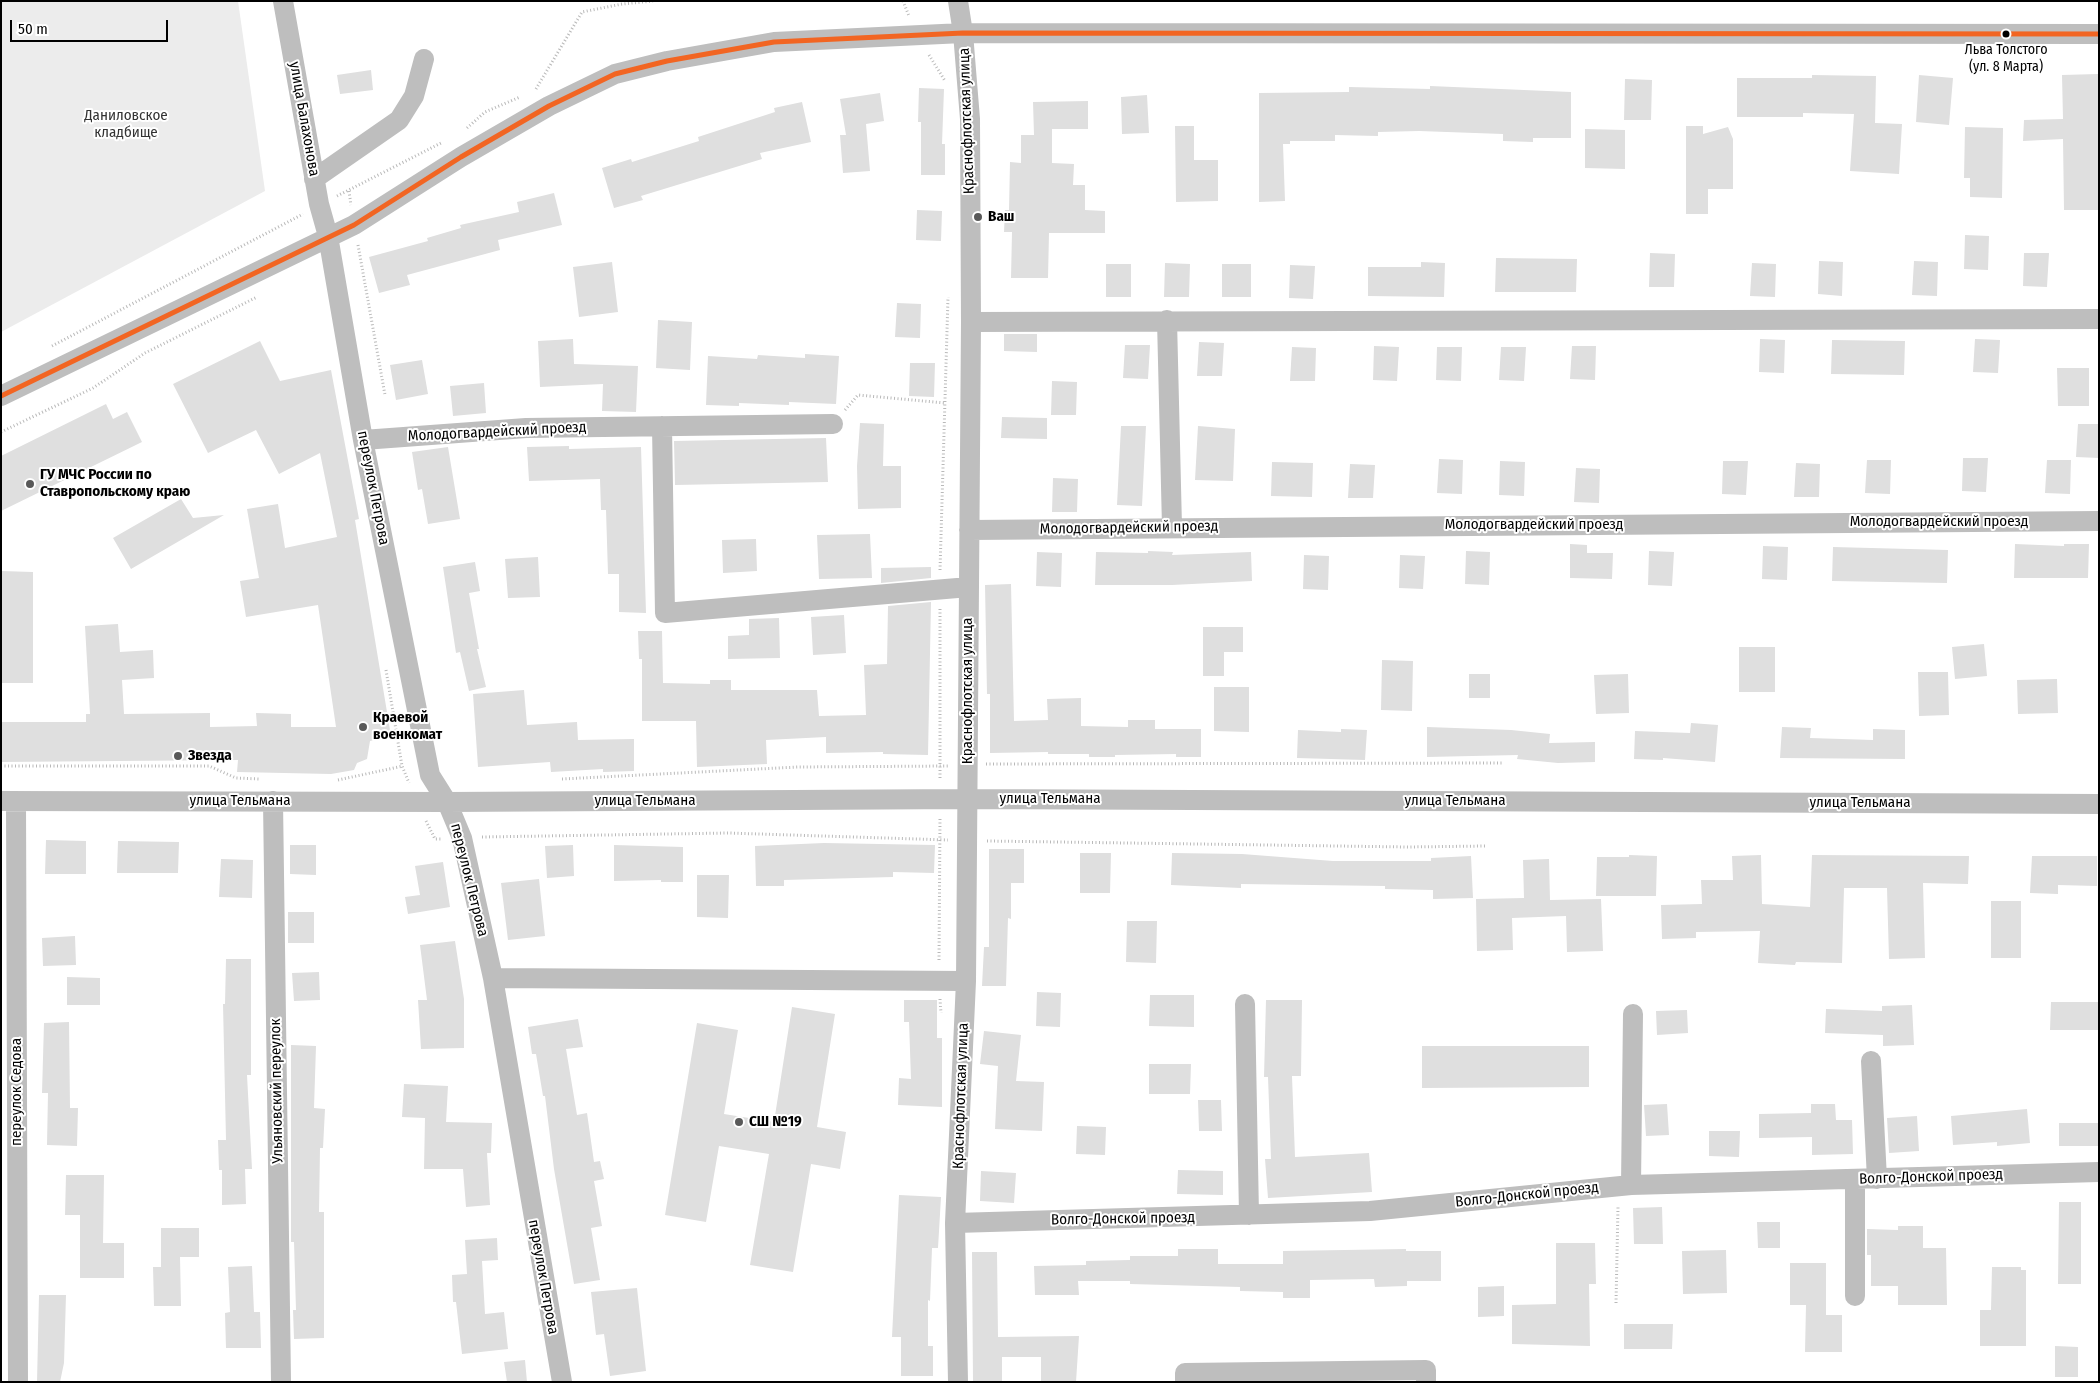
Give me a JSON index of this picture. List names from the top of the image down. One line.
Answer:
{"streets":{"street":["улица Балахонова","Краснофлотская улица","Молодогвардейский проезд","переулок Петрова","улица Тельмана","Ульяновский переулок","переулок Седова","Волго-Донской проезд"]},"crossings":[["улица Балахонова","переулок Петрова"],["Краснофлотская улица","Молодогвардейский проезд"],["Краснофлотская улица","улица Тельмана"],["Краснофлотская улица","Волго-Донской проезд"],["Молодогвардейский проезд","переулок Петрова"],["переулок Петрова","улица Тельмана"],["улица Тельмана","Ульяновский переулок"],["улица Тельмана","переулок Седова"]],"parks":["Даниловское кладбище"],"places":["Льва Толстого (ул. 8 Марта)","Ваш","ГУ МЧС России по Ставропольскому краю","Краевой военкомат","Звезда","СШ №19"],"scale_bar":"50 m"}
